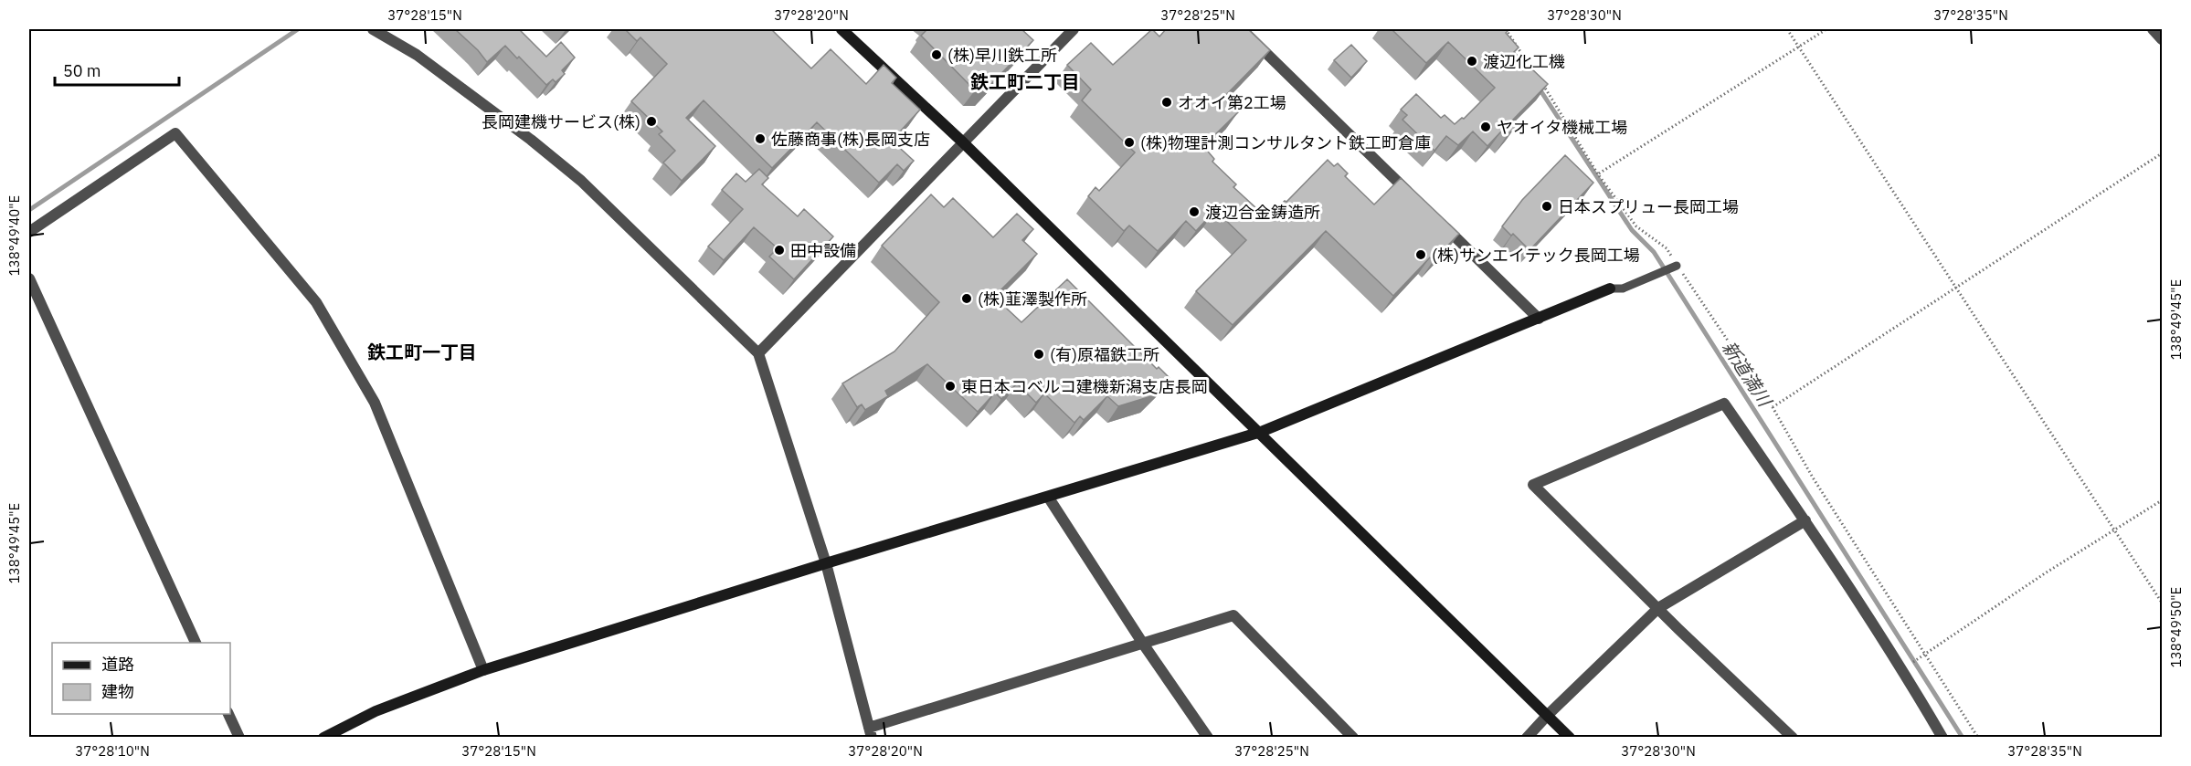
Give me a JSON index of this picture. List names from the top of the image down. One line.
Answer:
{"districts":["鉄工町二丁目","鉄工町一丁目"],"water":["新道満川"],"places":["(株)早川鉄工所","渡辺化工機","オオイ第2工場","長岡建機サービス(株)","ヤオイタ機械工場","佐藤商事(株)長岡支店","(株)物理計測コンサルタント鉄工町倉庫","日本スプリュー長岡工場","渡辺合金鋳造所","田中設備","(株)サンエイテック長岡工場","(株)韮澤製作所","(有)原福鉄工所","東日本コベルコ建機新潟支店長岡"],"legend":["道路","建物"],"scale_bar":"50 m","coordinates":["37°28'15\"N","37°28'20\"N","37°28'25\"N","37°28'30\"N","37°28'35\"N","138°49'40\"E","138°49'45\"E","138°49'50\"E","37°28'10\"N"]}
